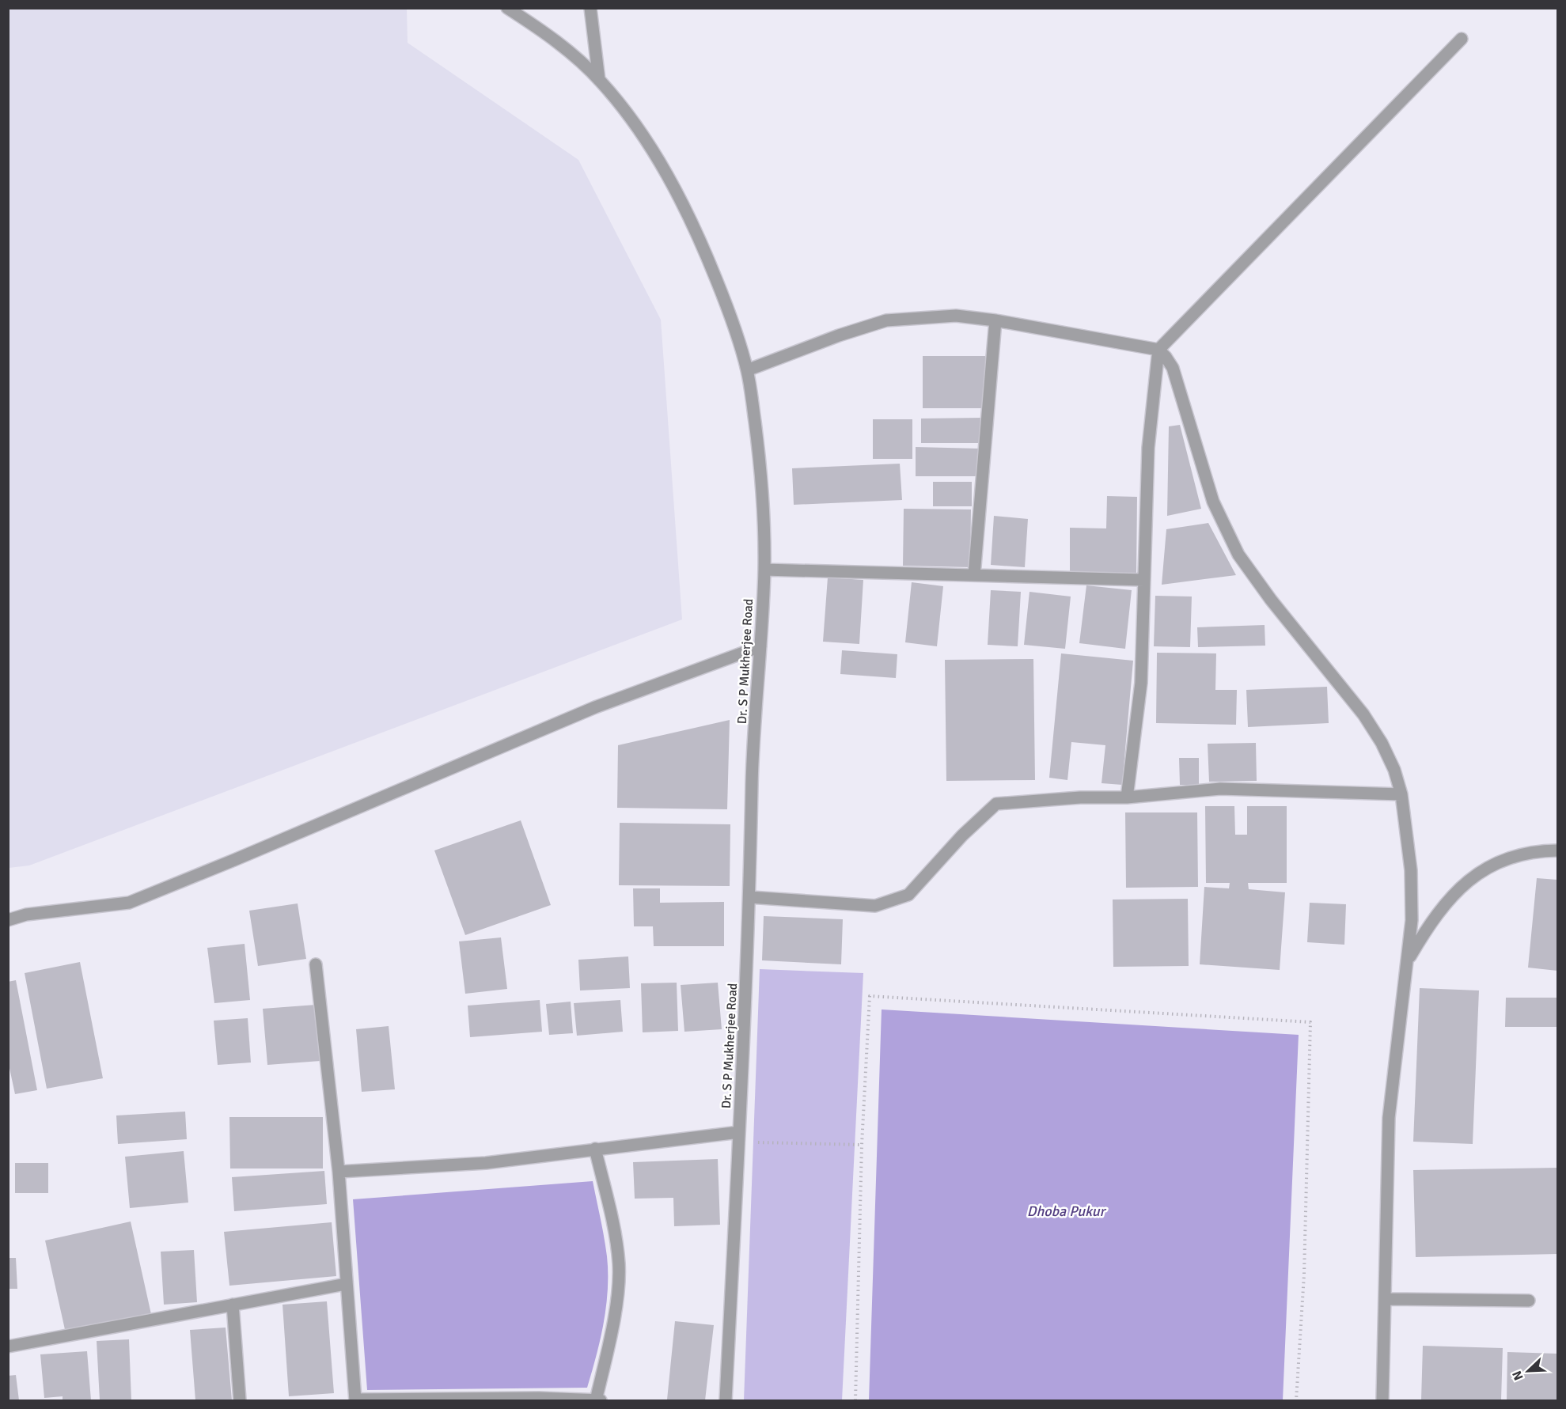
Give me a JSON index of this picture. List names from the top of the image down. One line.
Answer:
{"streets":{"street":["Dr. S P Mukherjee Road"]},"water":["Dhoba Pukur"],"north":"bottom left"}
